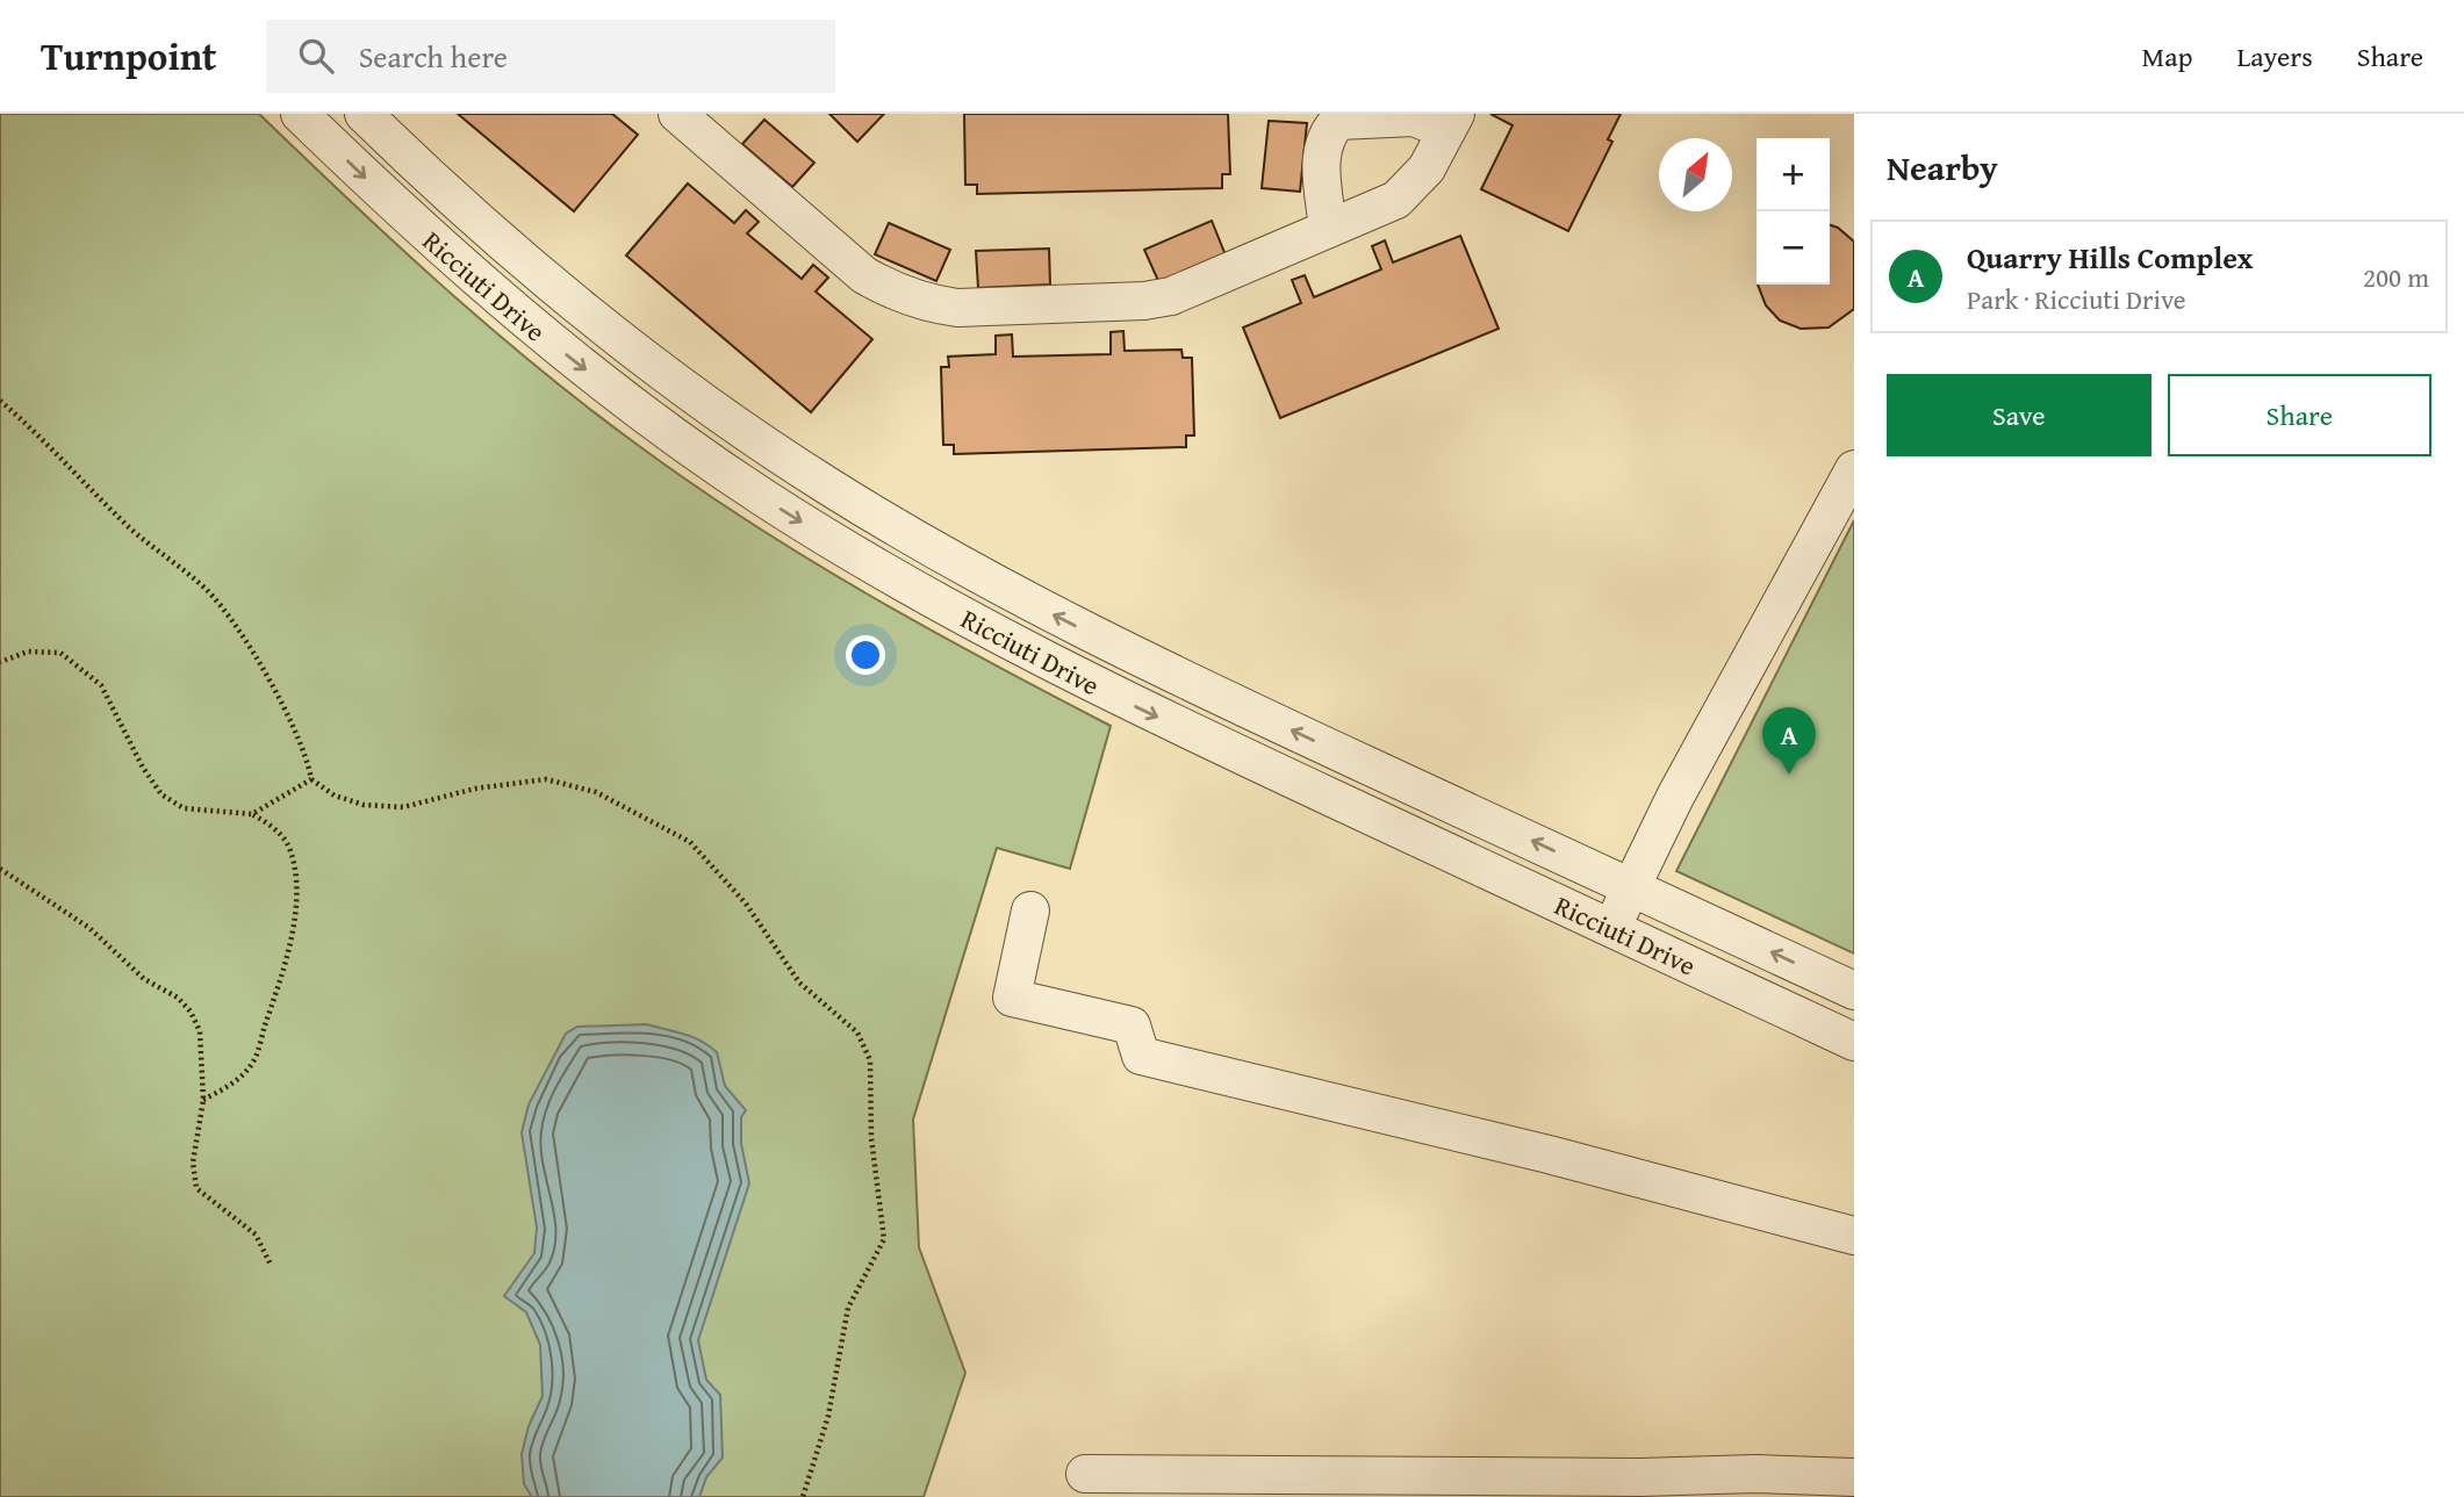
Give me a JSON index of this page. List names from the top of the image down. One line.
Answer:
{"streets":{"street":["Ricciuti Drive"]},"north":"top right","page":{"header":"Turnpoint","search":"Search here","nav":["Map","Layers","Share"],"heading":"Nearby","map_buttons":["+","−"],"list":[{"mark":"A","name":"Quarry Hills Complex","note":"Park · Ricciuti Drive","value":"200 m"}],"buttons":["Save","Share"],"pins":"A"}}
